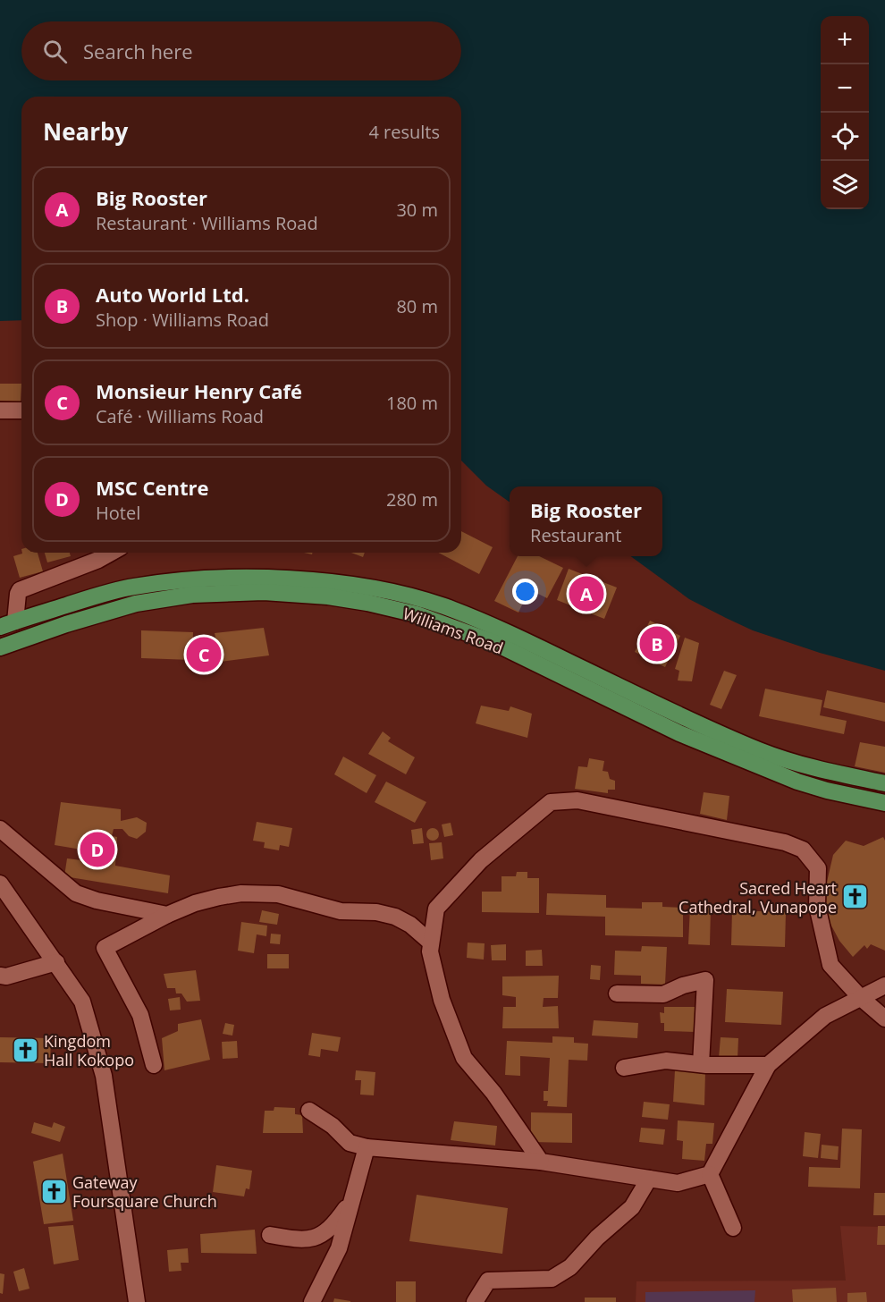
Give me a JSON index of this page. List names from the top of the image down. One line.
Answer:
{"streets":{"main road":["Williams Road"]},"places":{"church":["Sacred Heart Cathedral, Vunapope","Kingdom Hall Kokopo","Gateway Foursquare Church"]},"page":{"map_buttons":["+","−"],"search":"Search here","heading":["Nearby","4 results"],"list":[{"mark":"A","name":"Big Rooster","note":"Restaurant · Williams Road","value":"30 m"},{"mark":"B","name":"Auto World Ltd.","note":"Shop · Williams Road","value":"80 m"},{"mark":"C","name":"Monsieur Henry Café","note":"Café · Williams Road","value":"180 m"},{"mark":"D","name":"MSC Centre","note":"Hotel","value":"280 m"}],"popup":["Big Rooster","Restaurant"],"pins":["A","B","C","D"]}}
